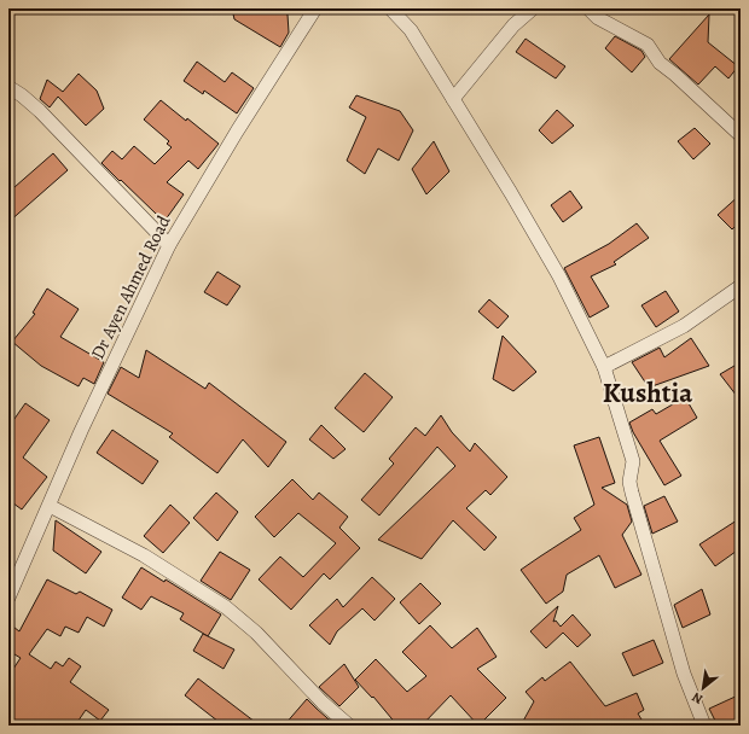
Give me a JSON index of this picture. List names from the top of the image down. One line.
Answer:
{"streets":{"street":["Dr Ayen Ahmed Road"]},"districts":["Kushtia"],"north":"bottom left"}
